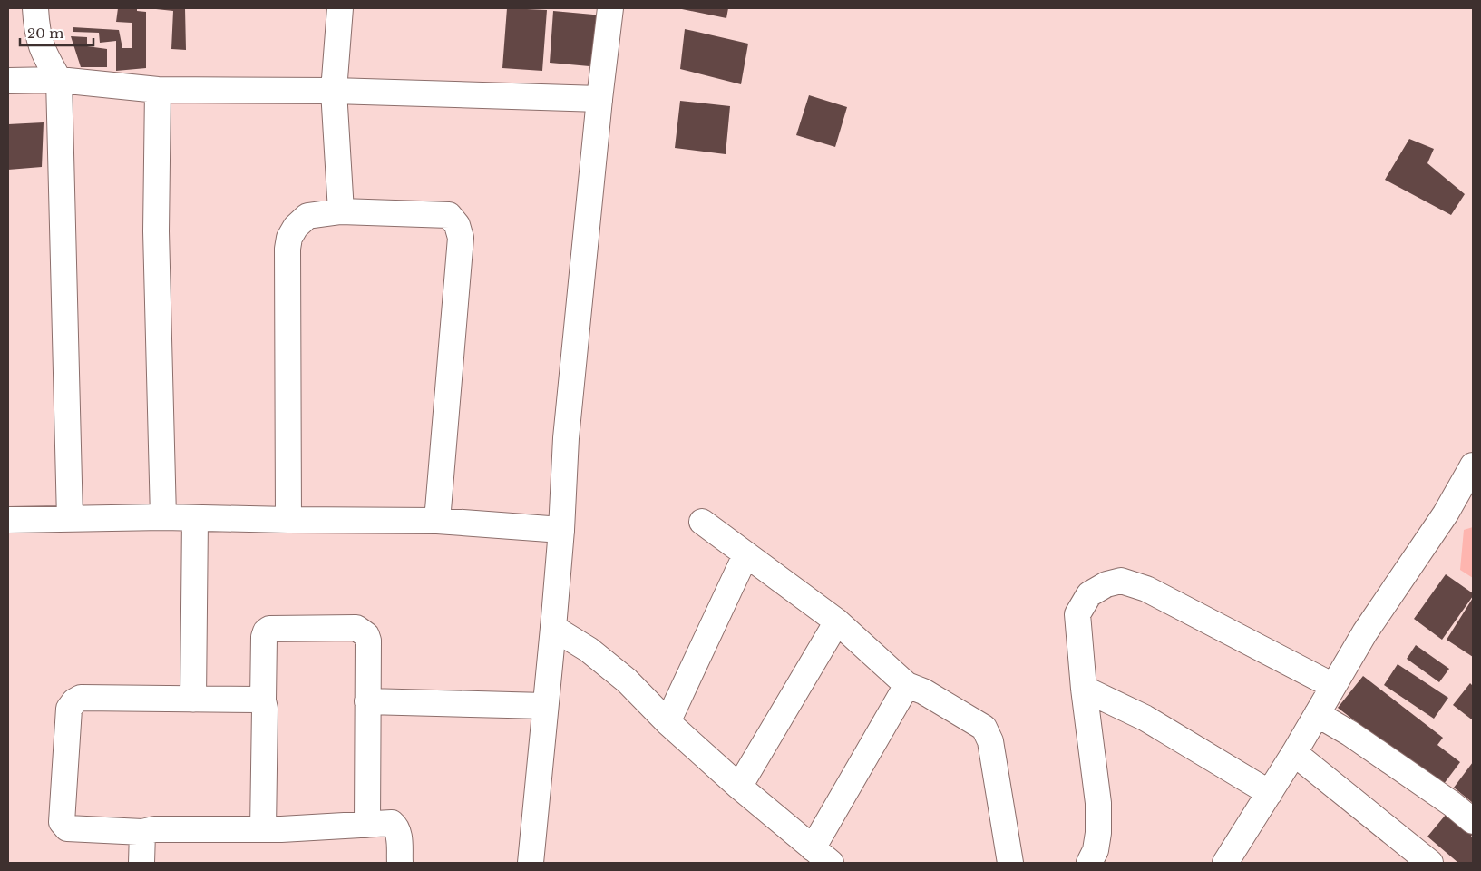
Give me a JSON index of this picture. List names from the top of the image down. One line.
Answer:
{"scale_bar":"20 m"}
